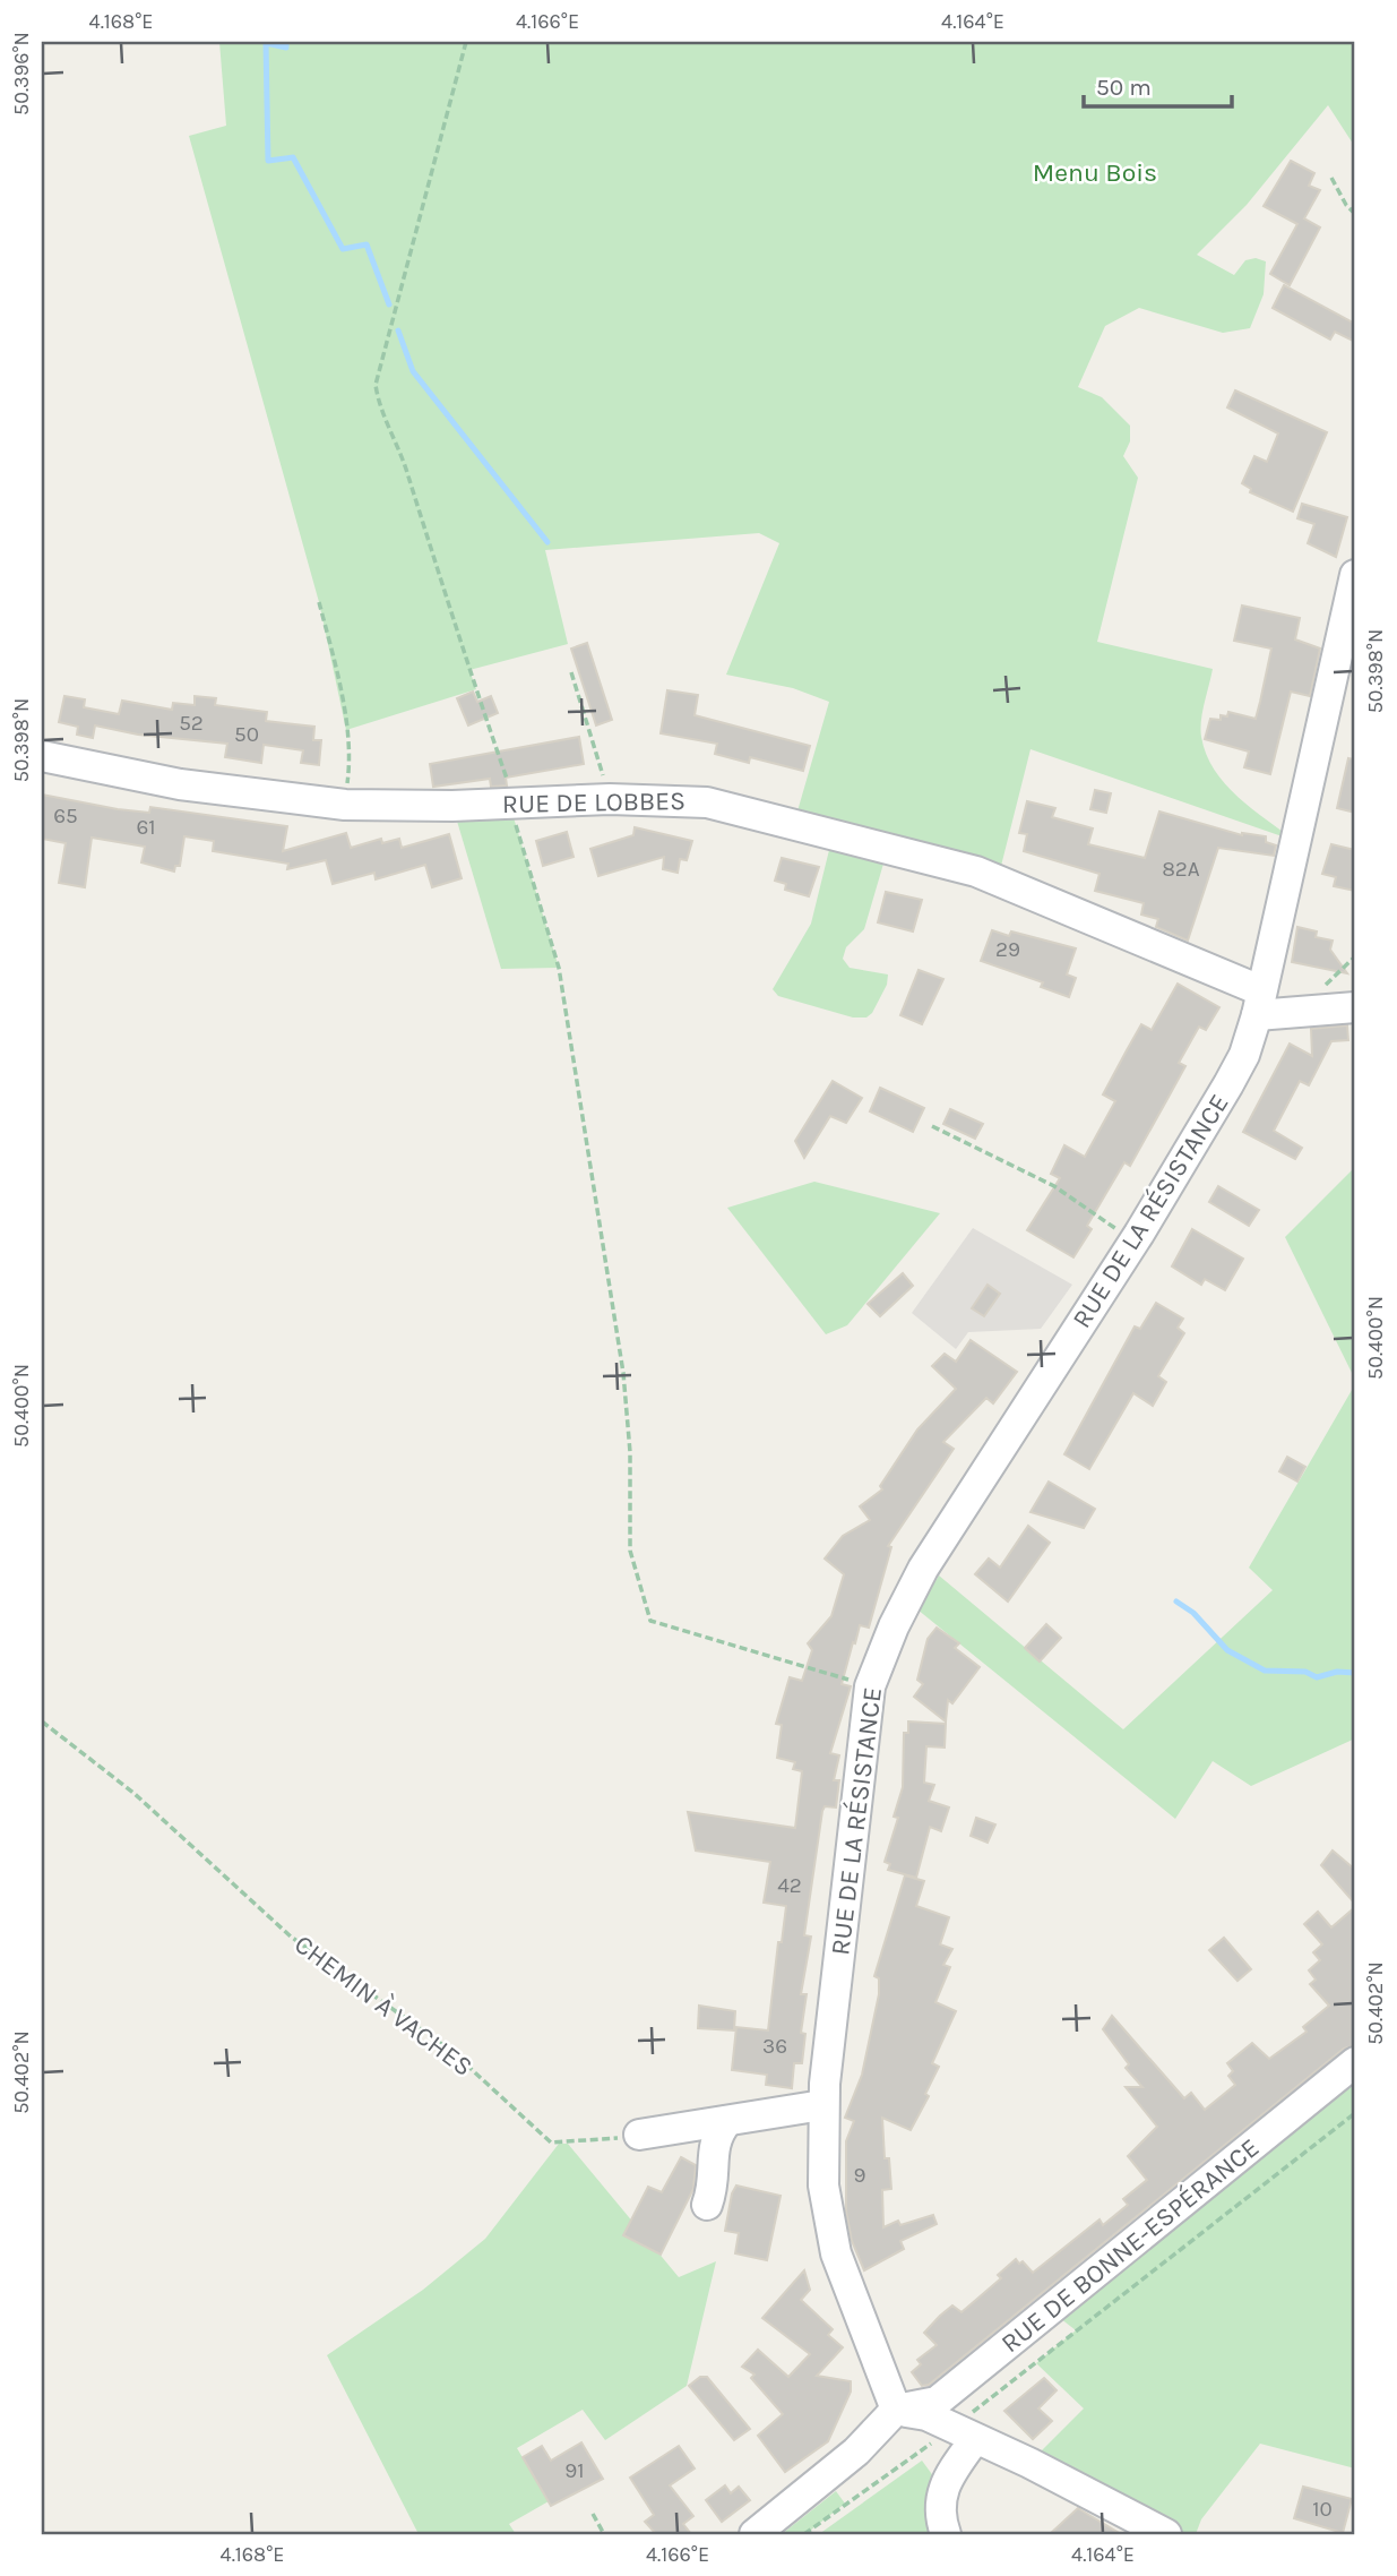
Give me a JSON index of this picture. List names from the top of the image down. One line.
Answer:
{"streets":{"street":["RUE DE LOBBES","RUE DE LA RÉSISTANCE","RUE DE BONNE-ESPÉRANCE"],"path":["CHEMIN À VACHES"]},"crossings":[["RUE DE LOBBES","RUE DE LA RÉSISTANCE"],["RUE DE LA RÉSISTANCE","RUE DE BONNE-ESPÉRANCE"]],"parks":["Menu Bois"],"house_numbers":["52","50","65","61","82A","29","42","36","9","91","10"],"scale_bar":"50 m","coordinates":["4.168°E","4.166°E","4.164°E","50.396°N","50.398°N","50.400°N","50.402°N"]}
